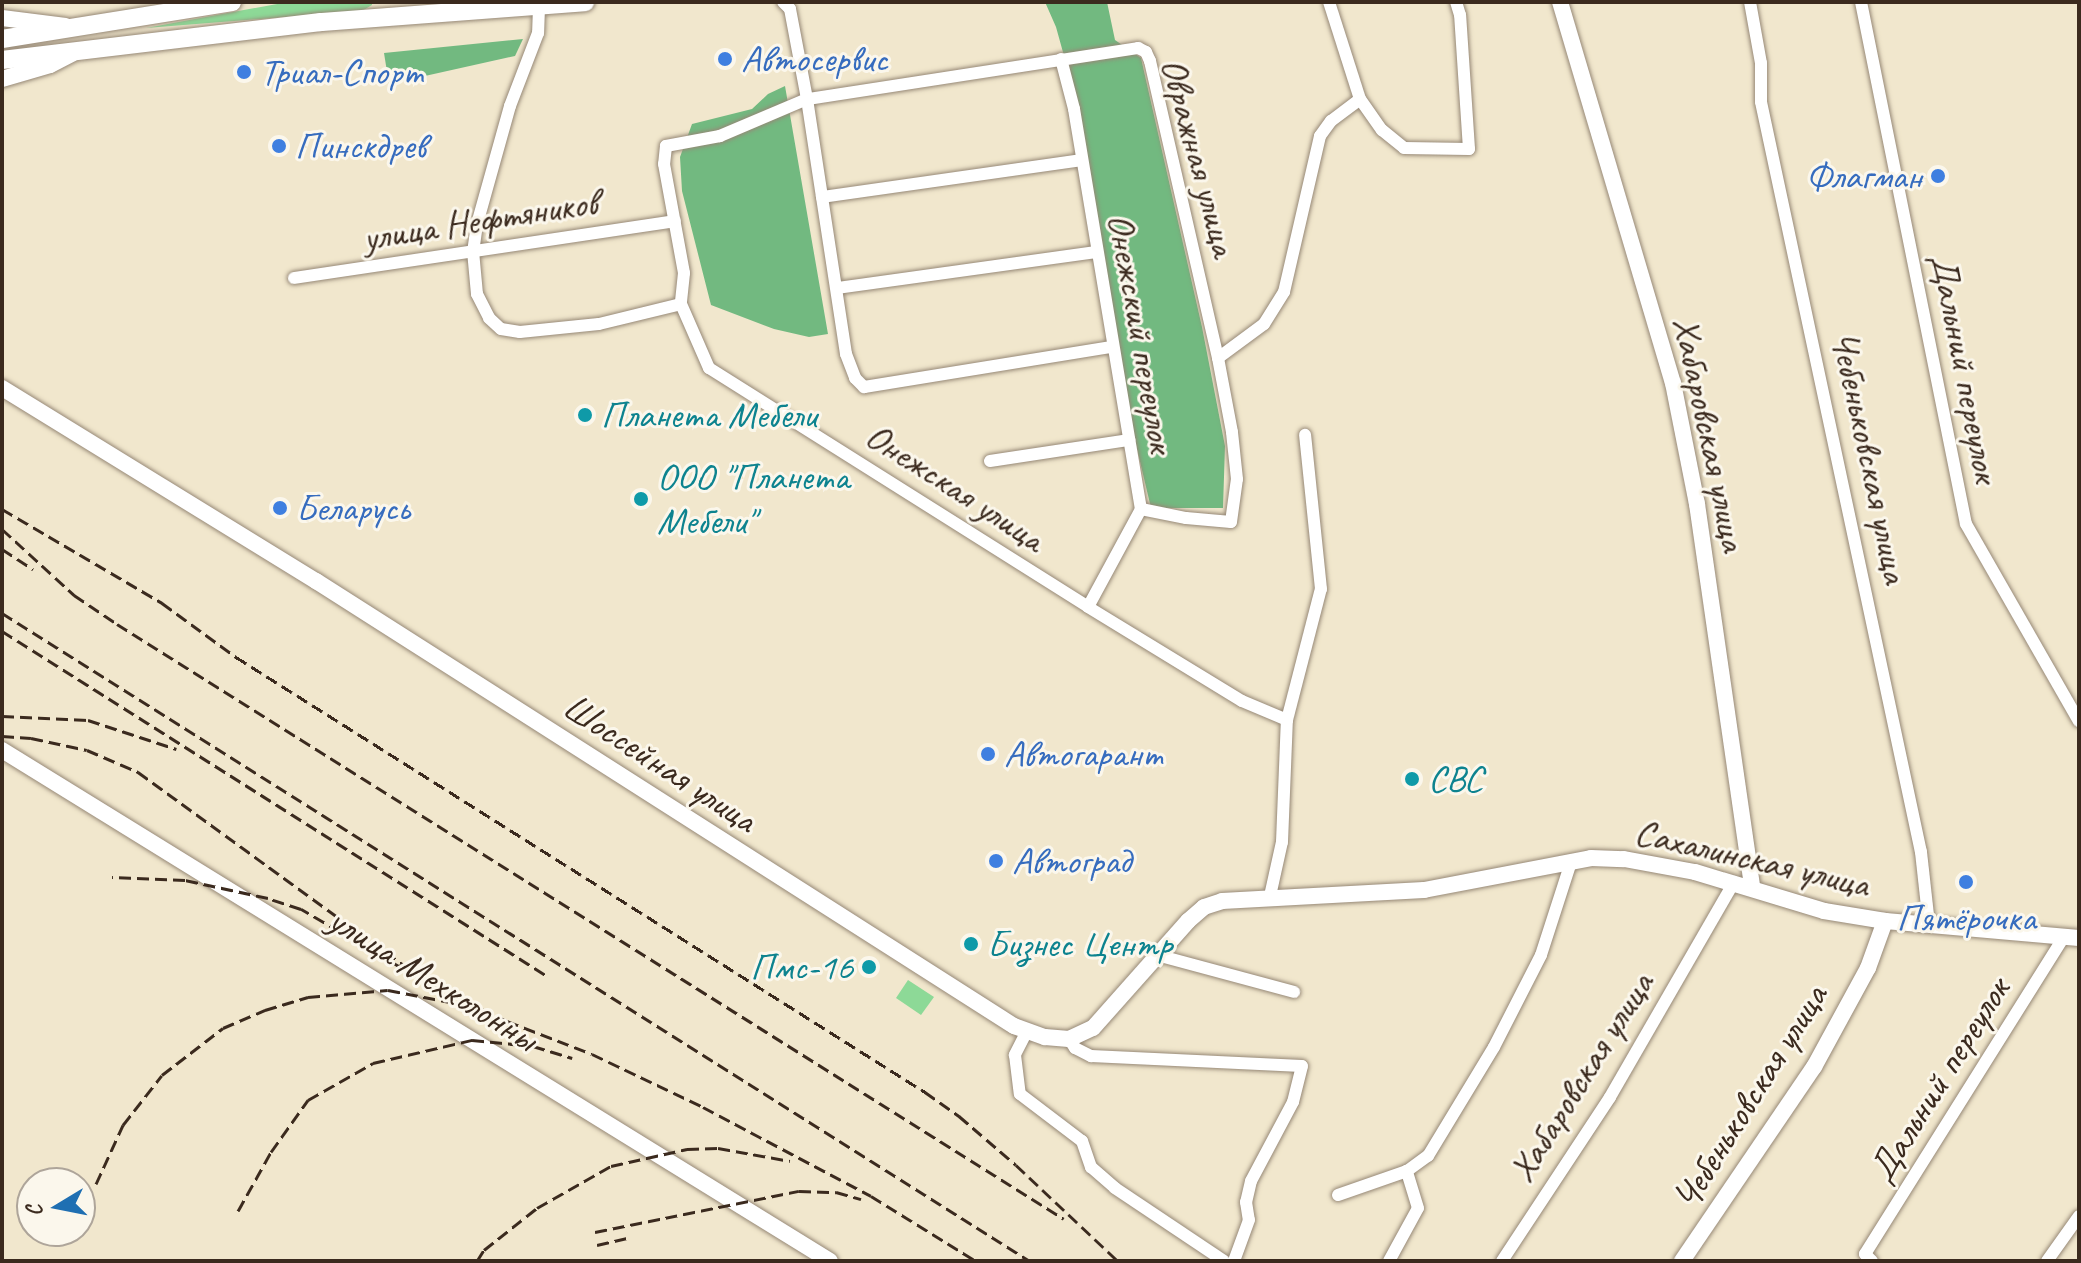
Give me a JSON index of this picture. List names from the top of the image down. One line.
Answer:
{"streets":{"street":["Овражная улица","улица Нефтяников","Онежский переулок","Дальний переулок","Хабаровская улица","Чебеньковская улица","Онежская улица","Шоссейная улица","Сахалинская улица","улица Мехколонны"]},"crossings":[["Овражная улица","Онежский переулок"],["улица Нефтяников","Онежская улица"],["Онежский переулок","Онежская улица"],["Дальний переулок","Сахалинская улица"],["Хабаровская улица","Сахалинская улица"],["Чебеньковская улица","Сахалинская улица"]],"places":["Автосервис","Триал-Спорт","Пинскдрев","Флагман","Планета Мебели","ООО \"Планета Мебели\"","Беларусь","Автогарант","СВС","Автоград","Пятёрочка","Бизнес Центр","Пмс-16"],"north":"left"}
